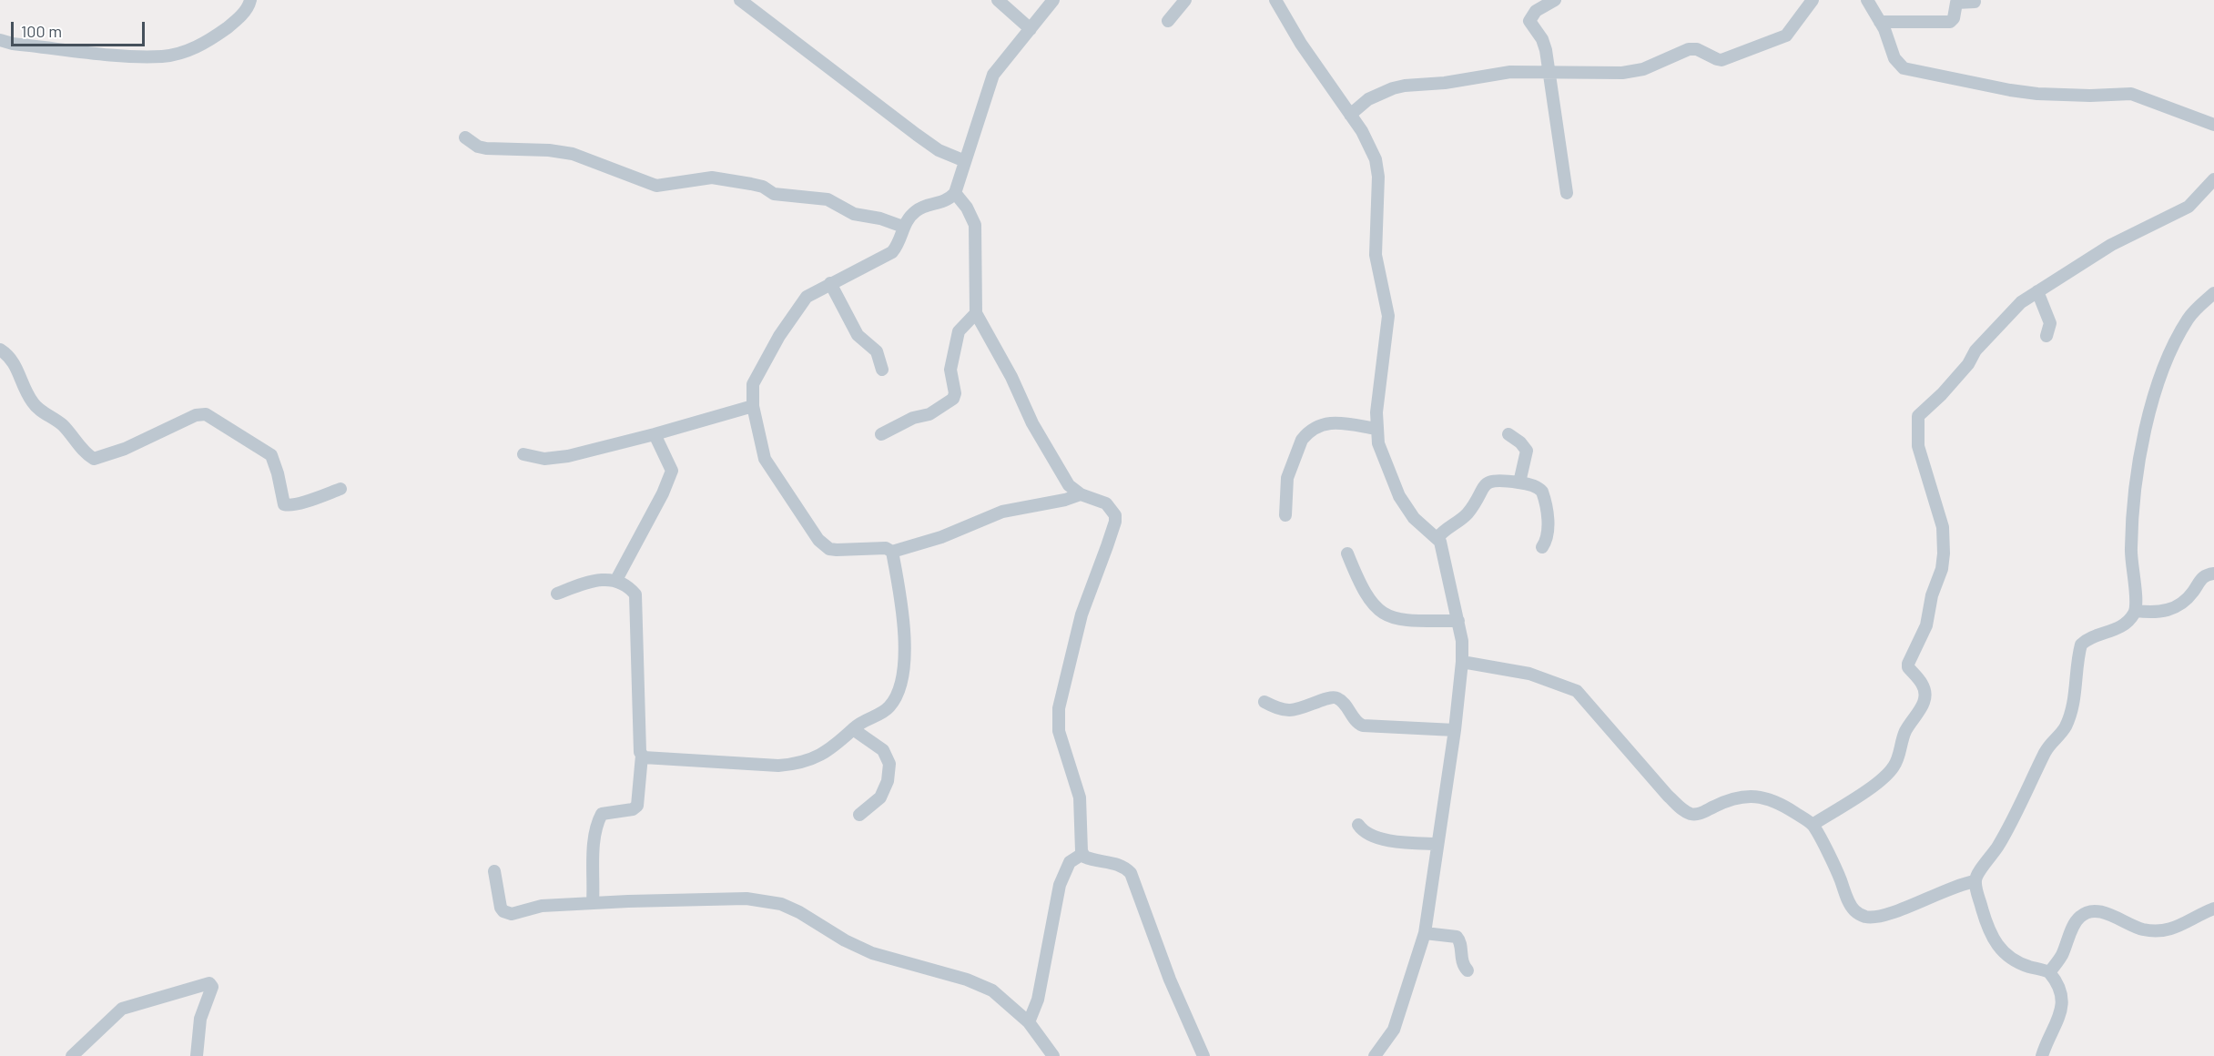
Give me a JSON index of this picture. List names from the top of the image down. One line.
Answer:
{"scale_bar":"100 m"}
